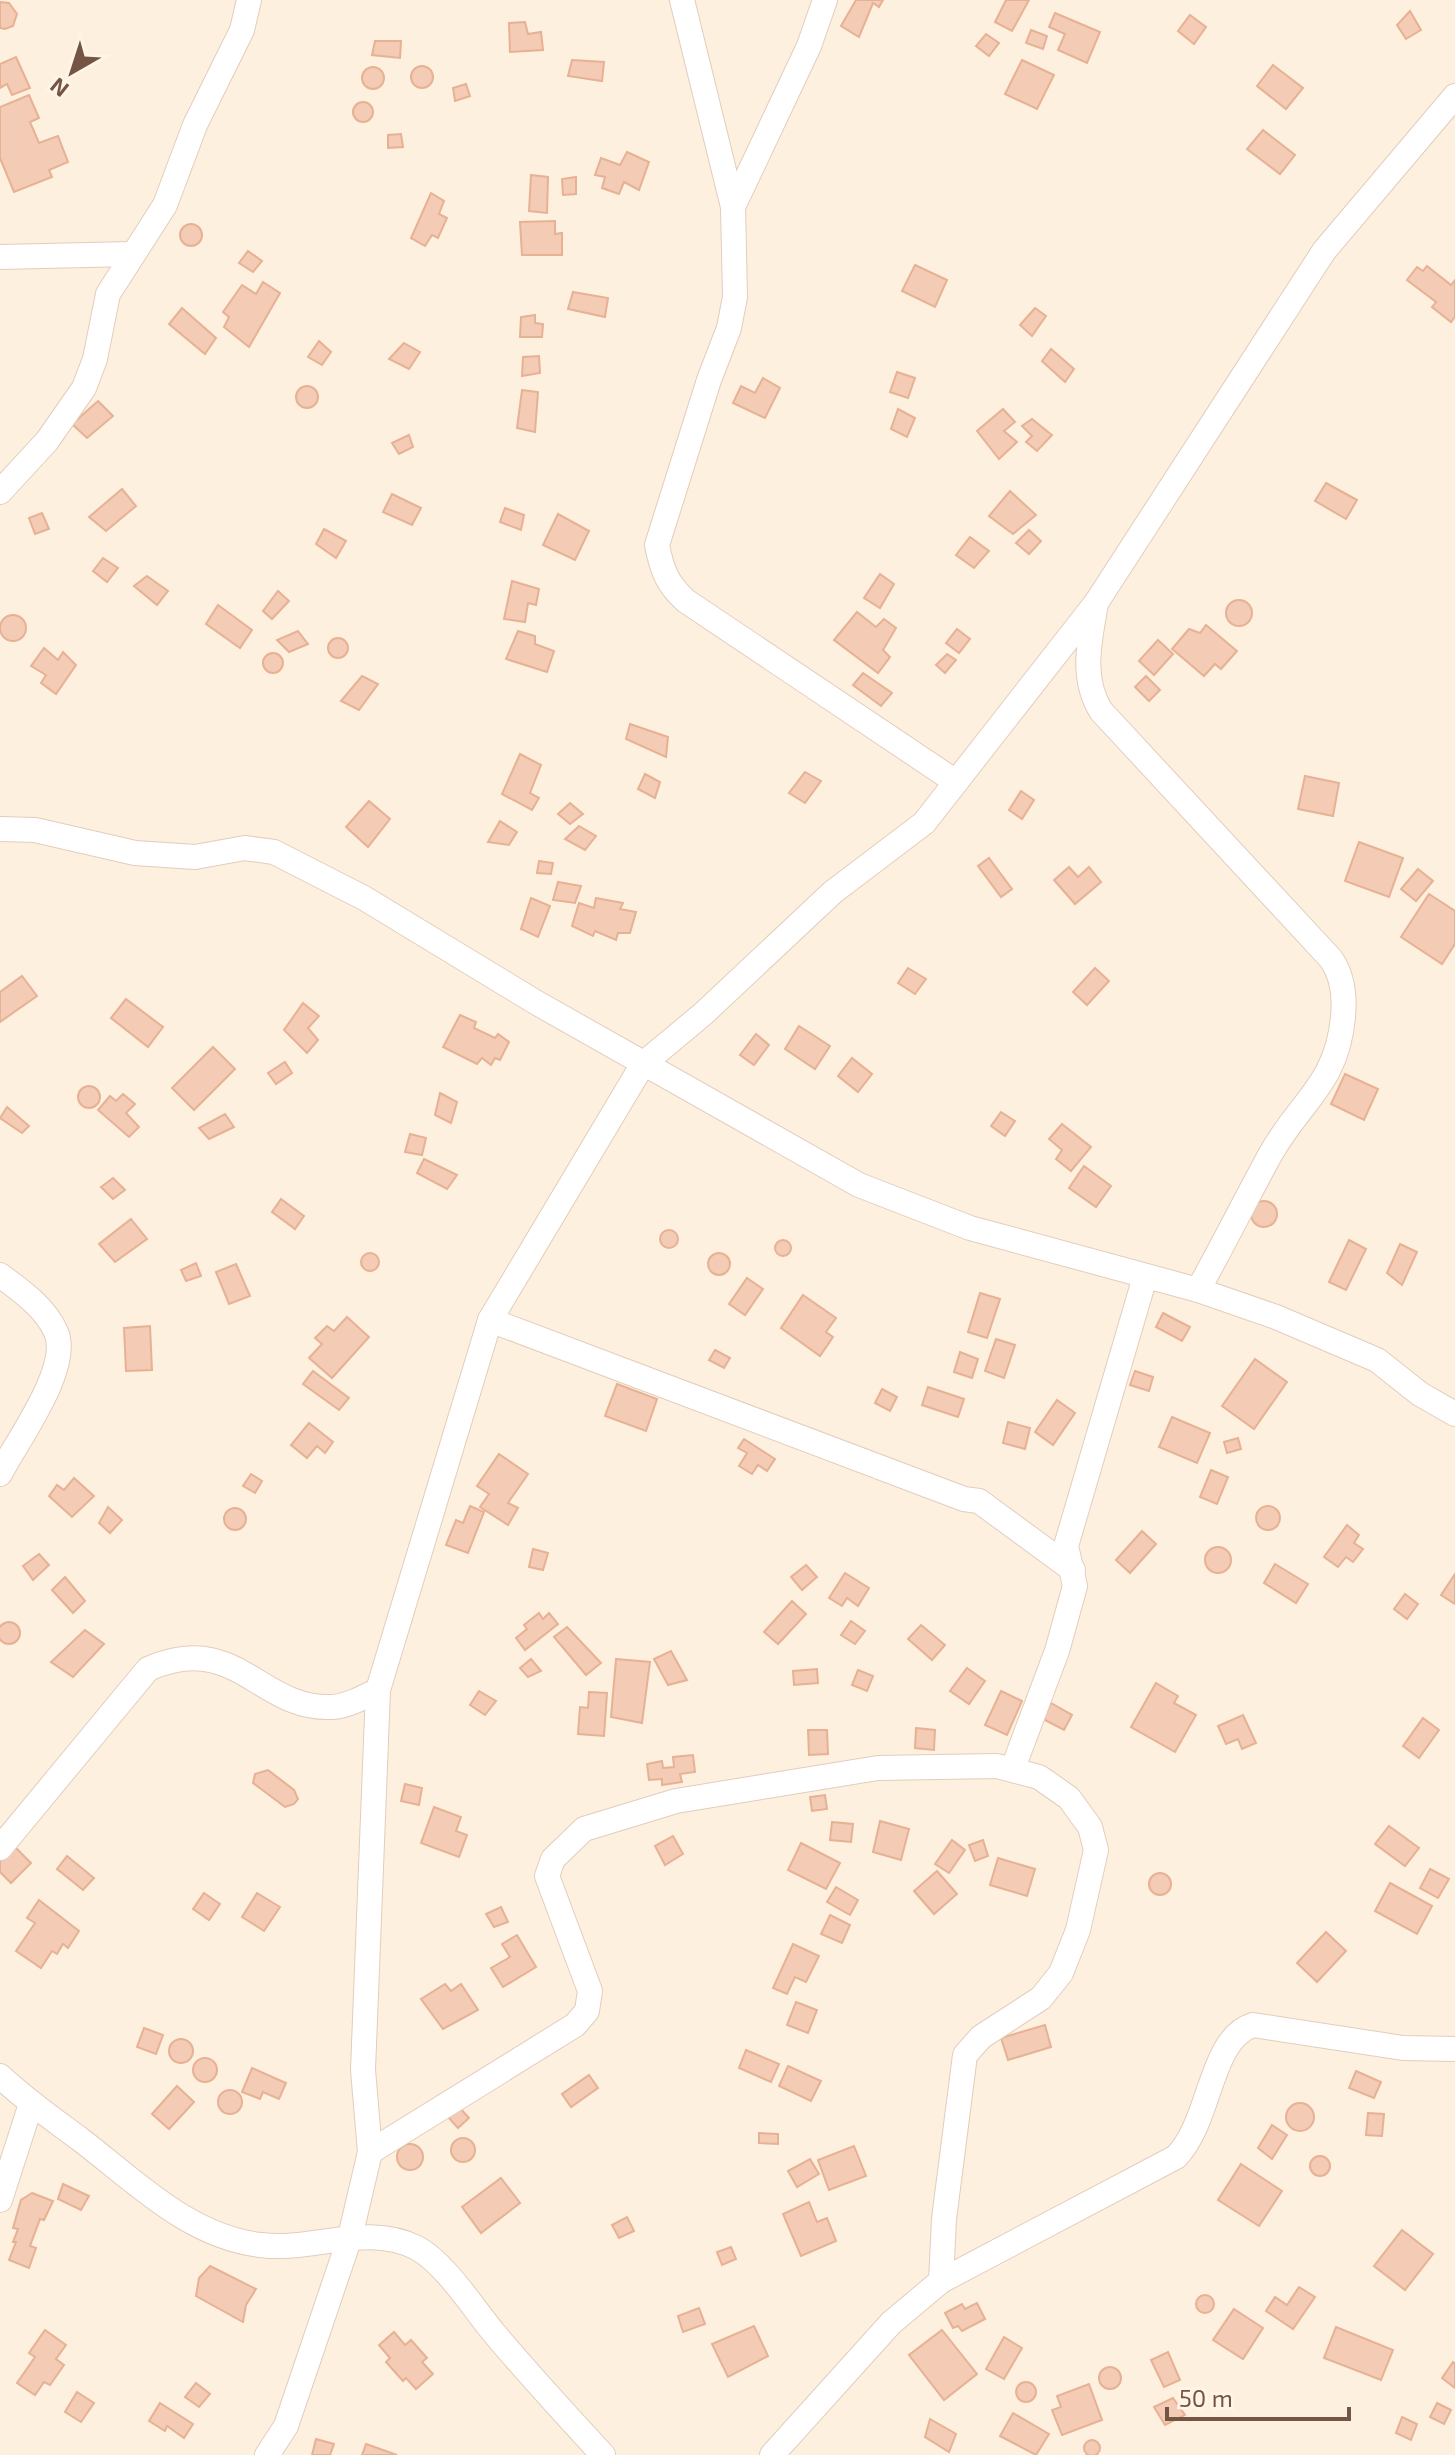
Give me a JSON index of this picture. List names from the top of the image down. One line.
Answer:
{"scale_bar":"50 m","north":"bottom left"}
